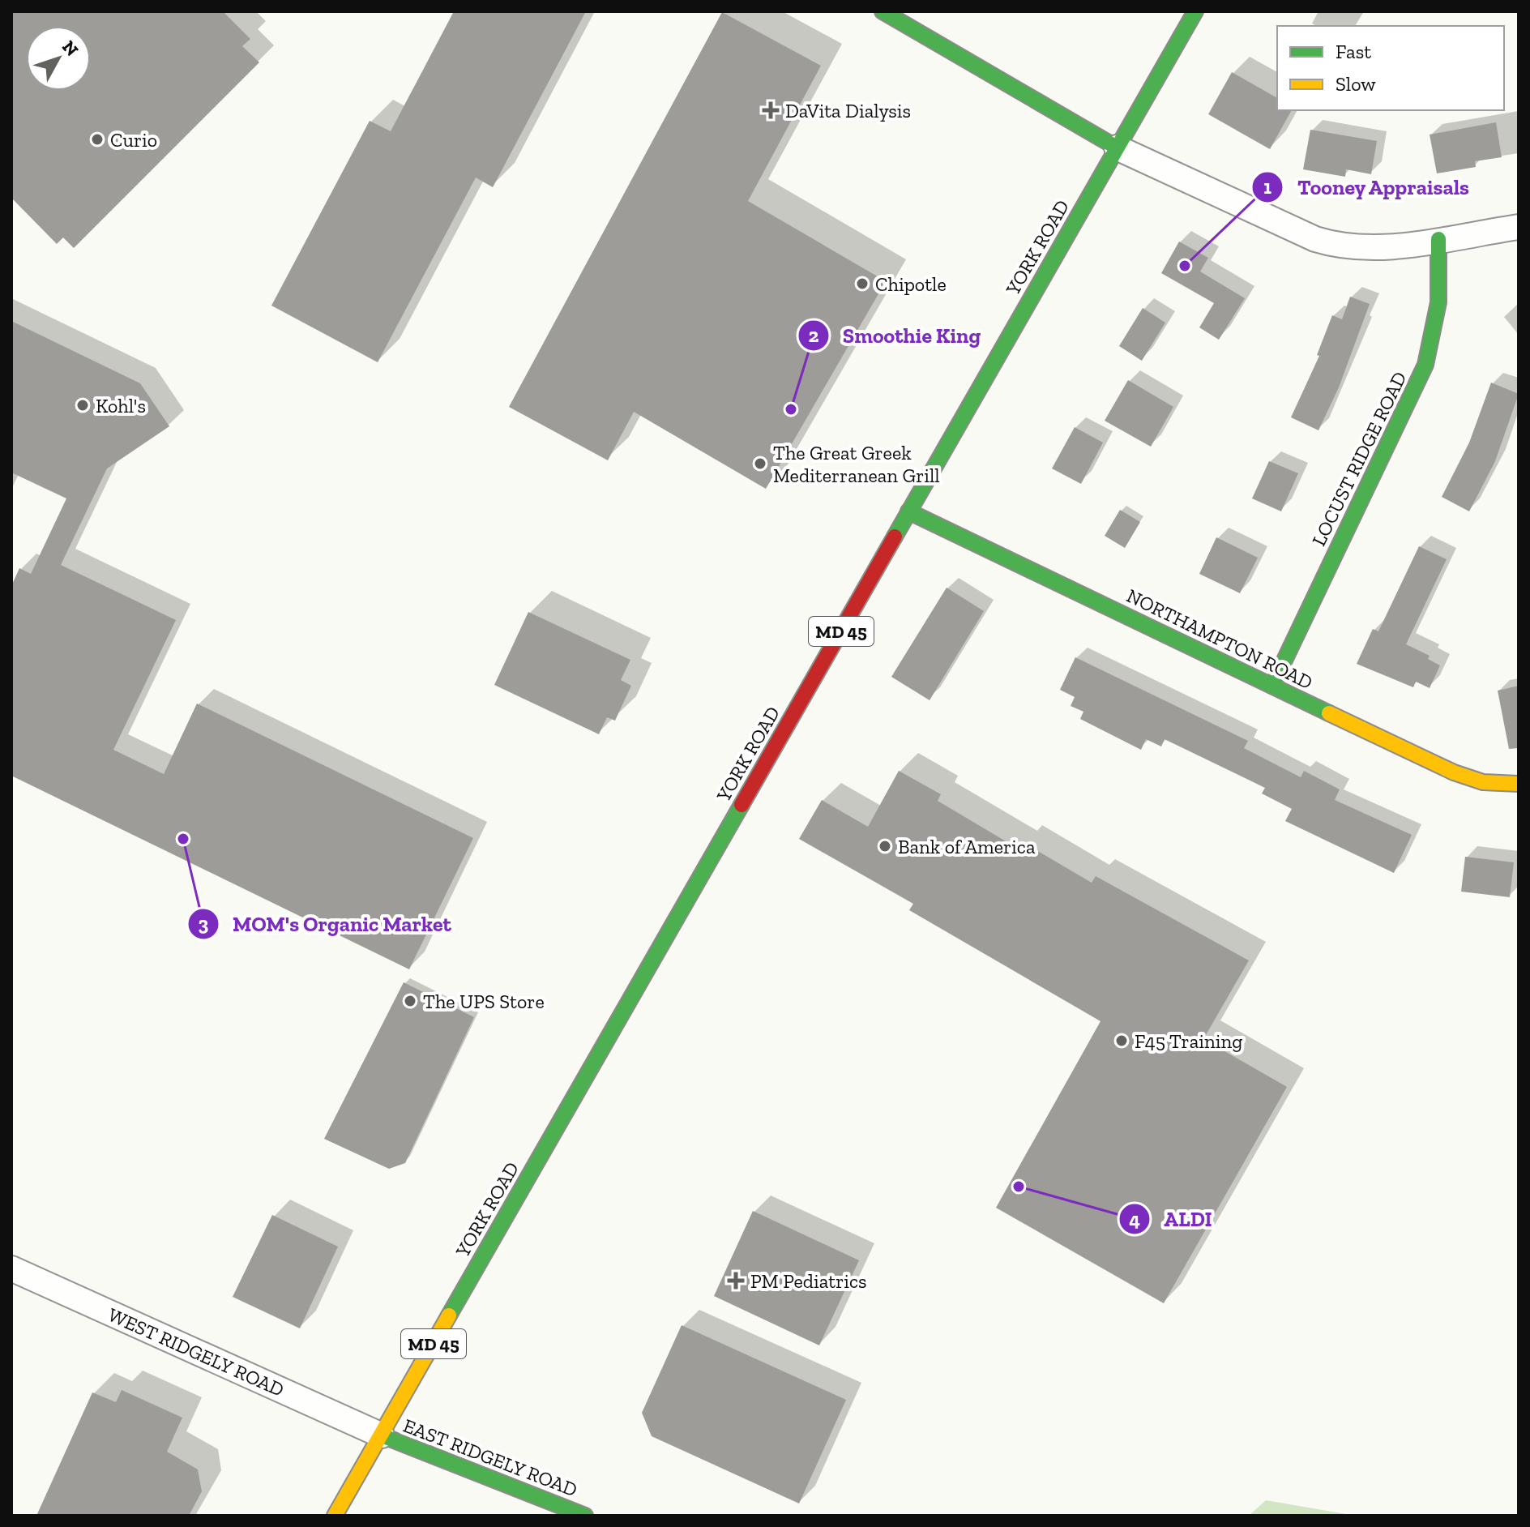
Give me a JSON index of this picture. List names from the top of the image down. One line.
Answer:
{"streets":{"main road":["YORK ROAD","LOCUST RIDGE ROAD","MD 45","NORTHAMPTON ROAD","EAST RIDGELY ROAD"],"street":["WEST RIDGELY ROAD"]},"crossings":[["YORK ROAD","NORTHAMPTON ROAD"],["YORK ROAD","WEST RIDGELY ROAD"],["YORK ROAD","EAST RIDGELY ROAD"],["LOCUST RIDGE ROAD","NORTHAMPTON ROAD"],["WEST RIDGELY ROAD","EAST RIDGELY ROAD"]],"places":{"health":["DaVita Dialysis","PM Pediatrics"],"other":["Curio","Tooney Appraisals","Chipotle","Kohl's","Smoothie King","The Great Greek Mediterranean Grill","MOM's Organic Market","Bank of America","The UPS Store","F45 Training","ALDI"]},"legend":["Fast","Slow"],"north":"top right"}
